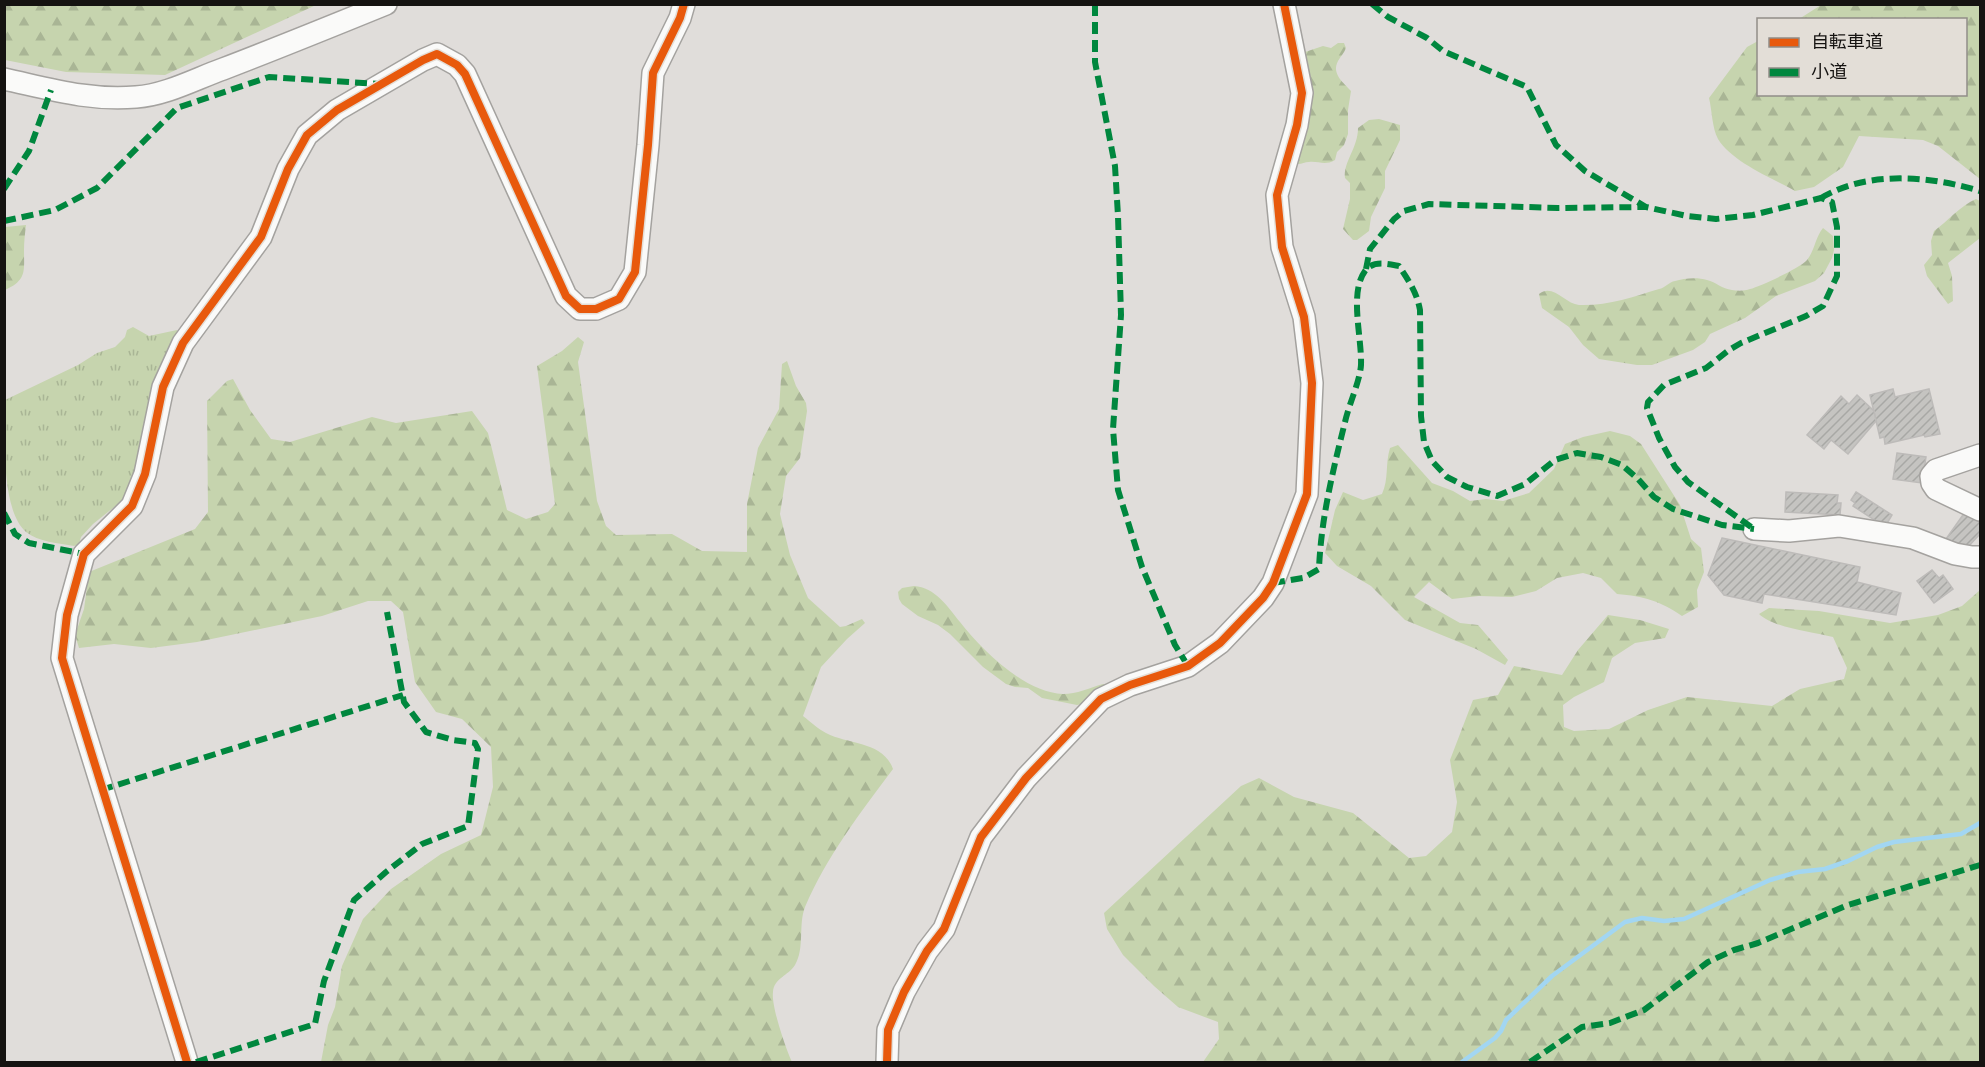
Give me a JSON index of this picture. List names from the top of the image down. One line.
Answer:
{"legend":["自転車道","小道"]}
